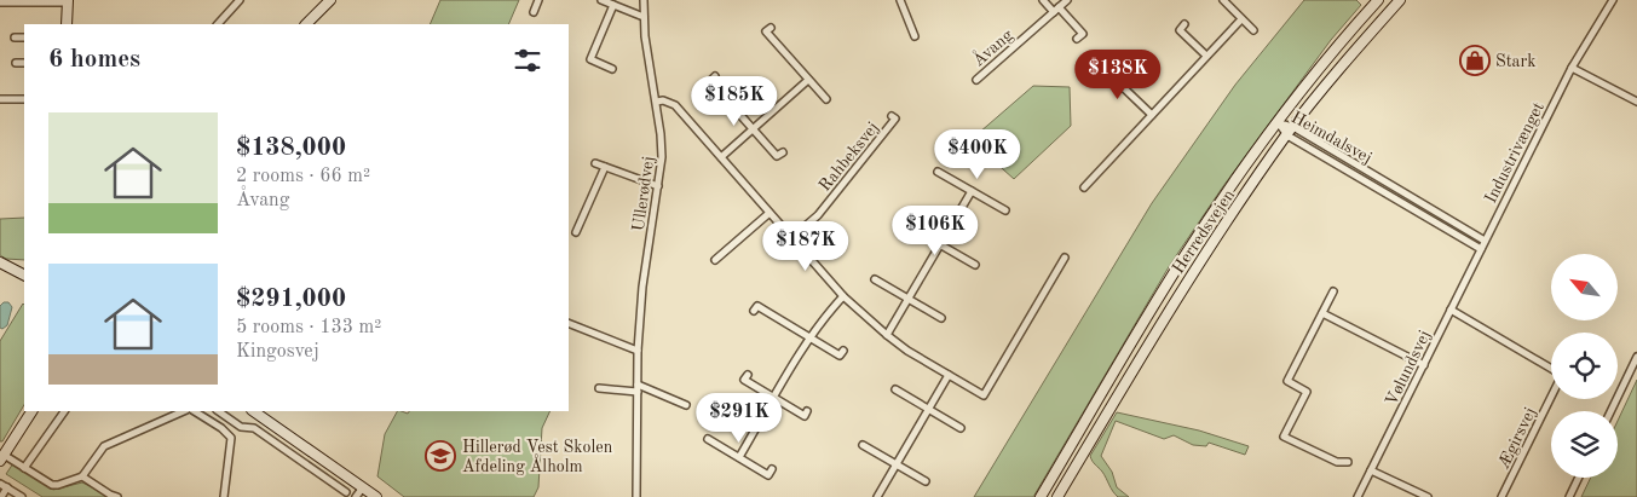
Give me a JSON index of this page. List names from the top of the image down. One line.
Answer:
{"streets":{"street":["Åvang","Heimdalsvej","Industrivænget","Rahbeksvej","Ullerødvej","Herredsvejen","Vølundsvej","Ægirsvej"]},"crossings":[["Heimdalsvej","Industrivænget"],["Heimdalsvej","Herredsvejen"],["Heimdalsvej","Vølundsvej"],["Industrivænget","Vølundsvej"],["Vølundsvej","Ægirsvej"]],"places":{"shop":["Stark"],"school or university":["Hillerød Vest Skolen Afdeling Ålholm"]},"north":"top left","page":{"heading":"6 homes","price":["$138K","$185K","$400K","$106K","$187K","$291K"],"list":[{"name":"$138,000","note":"2 rooms · 66 m² · Åvang"},{"name":"$291,000","note":"5 rooms · 133 m² · Kingosvej"}]}}
